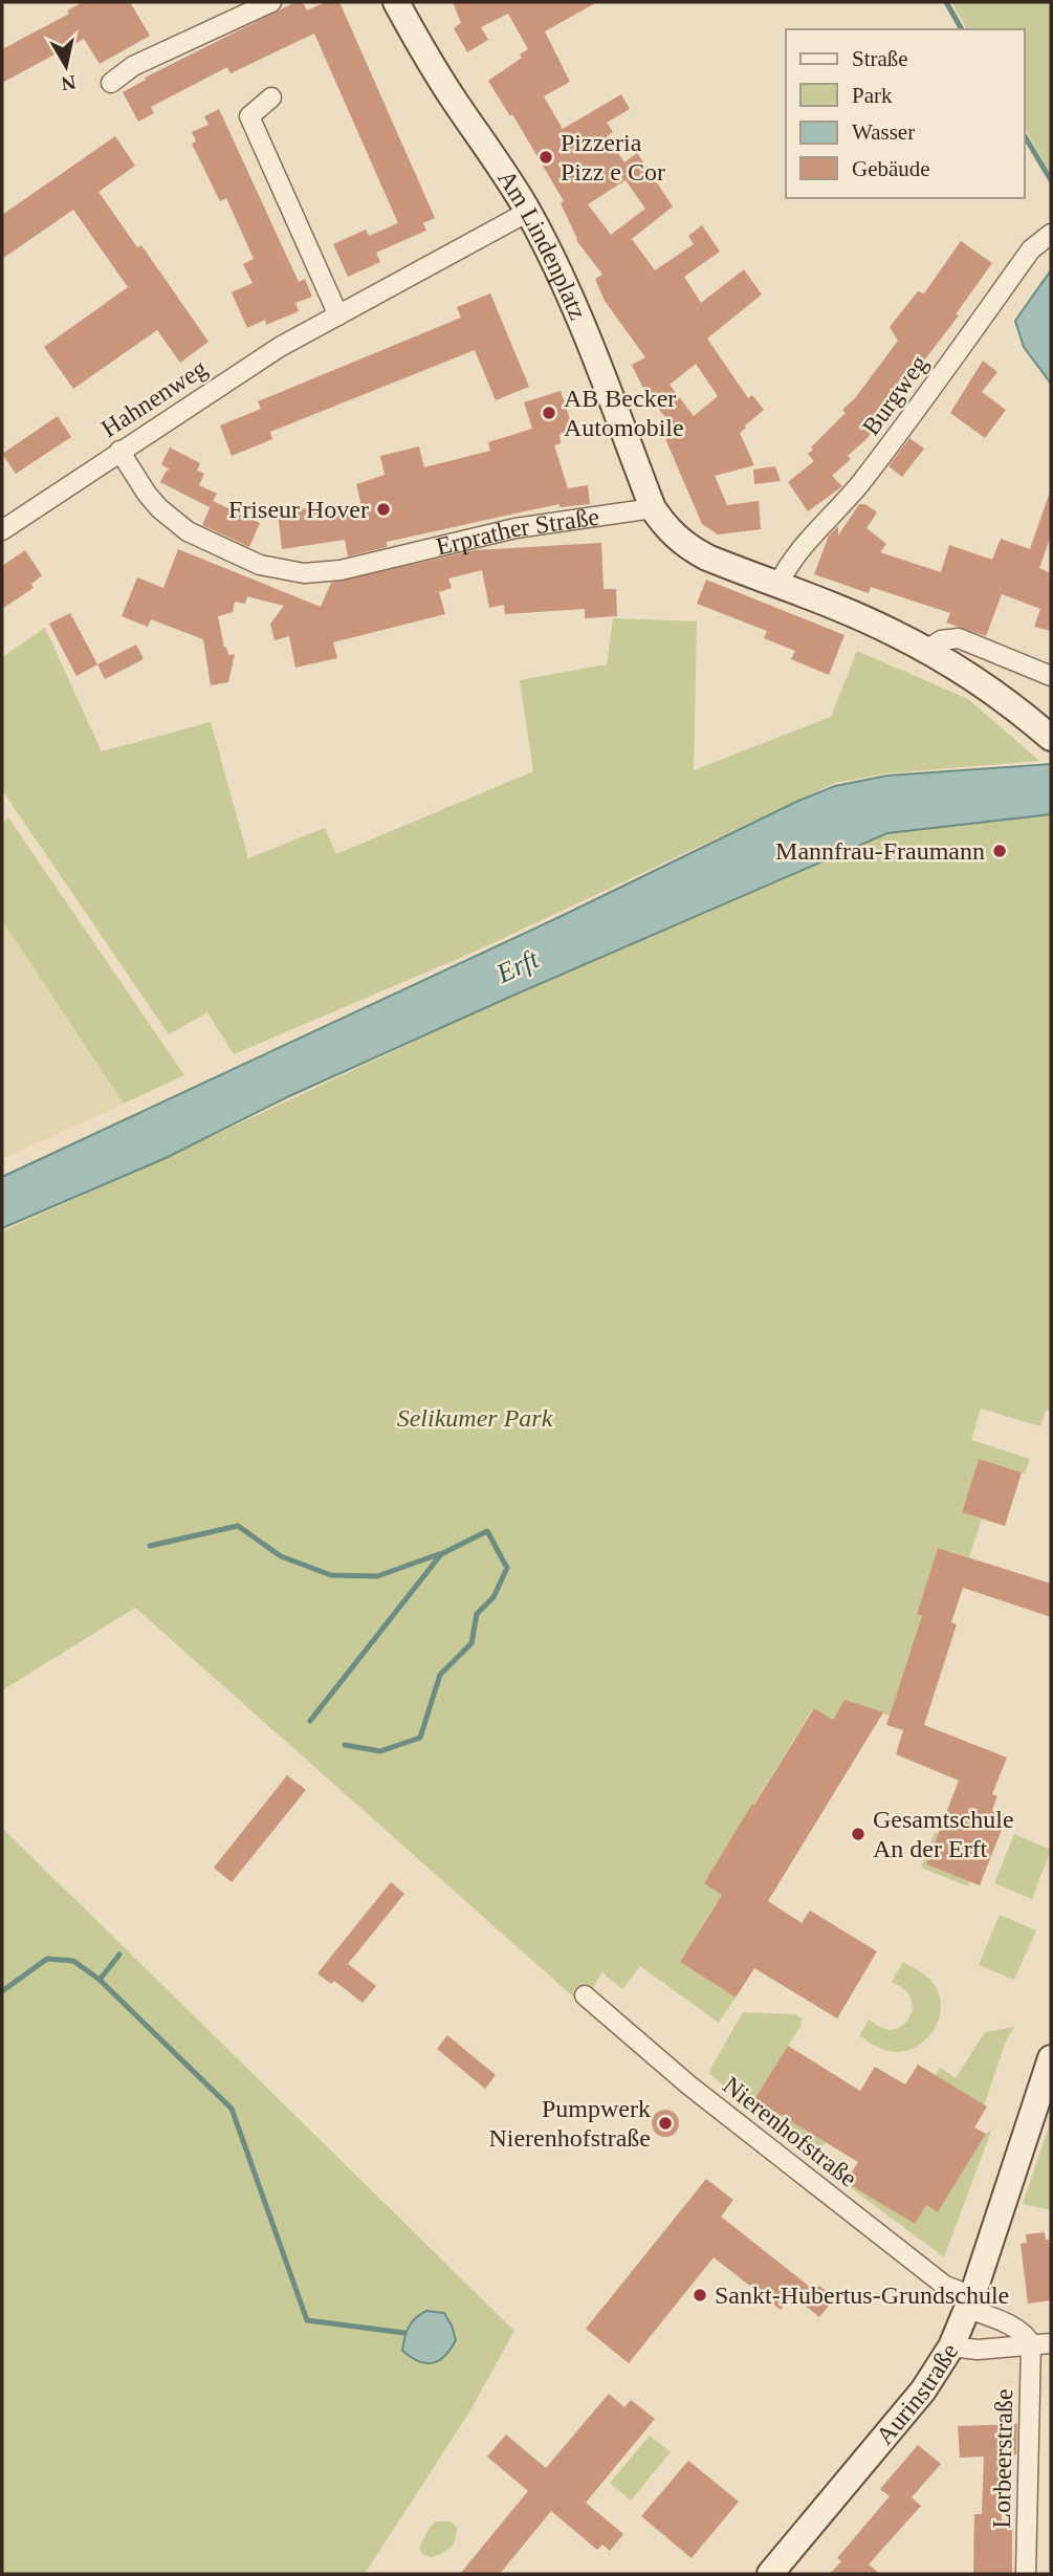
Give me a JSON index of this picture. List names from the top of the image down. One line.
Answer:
{"streets":{"main road":["Am Lindenplatz","Aurinstraße"],"street":["Burgweg","Hahnenweg","Erprather Straße","Nierenhofstraße","Lorbeerstraße"]},"crossings":[["Am Lindenplatz","Hahnenweg"],["Am Lindenplatz","Erprather Straße"],["Hahnenweg","Erprather Straße"],["Nierenhofstraße","Aurinstraße"],["Nierenhofstraße","Lorbeerstraße"]],"water":["Erft"],"parks":["Selikumer Park"],"places":["Pizzeria Pizz e Cor","AB Becker Automobile","Friseur Hover","Mannfrau-Fraumann","Gesamtschule An der Erft","Pumpwerk Nierenhofstraße","Sankt-Hubertus-Grundschule"],"legend":["Straße","Park","Wasser","Gebäude"],"north":"bottom"}
